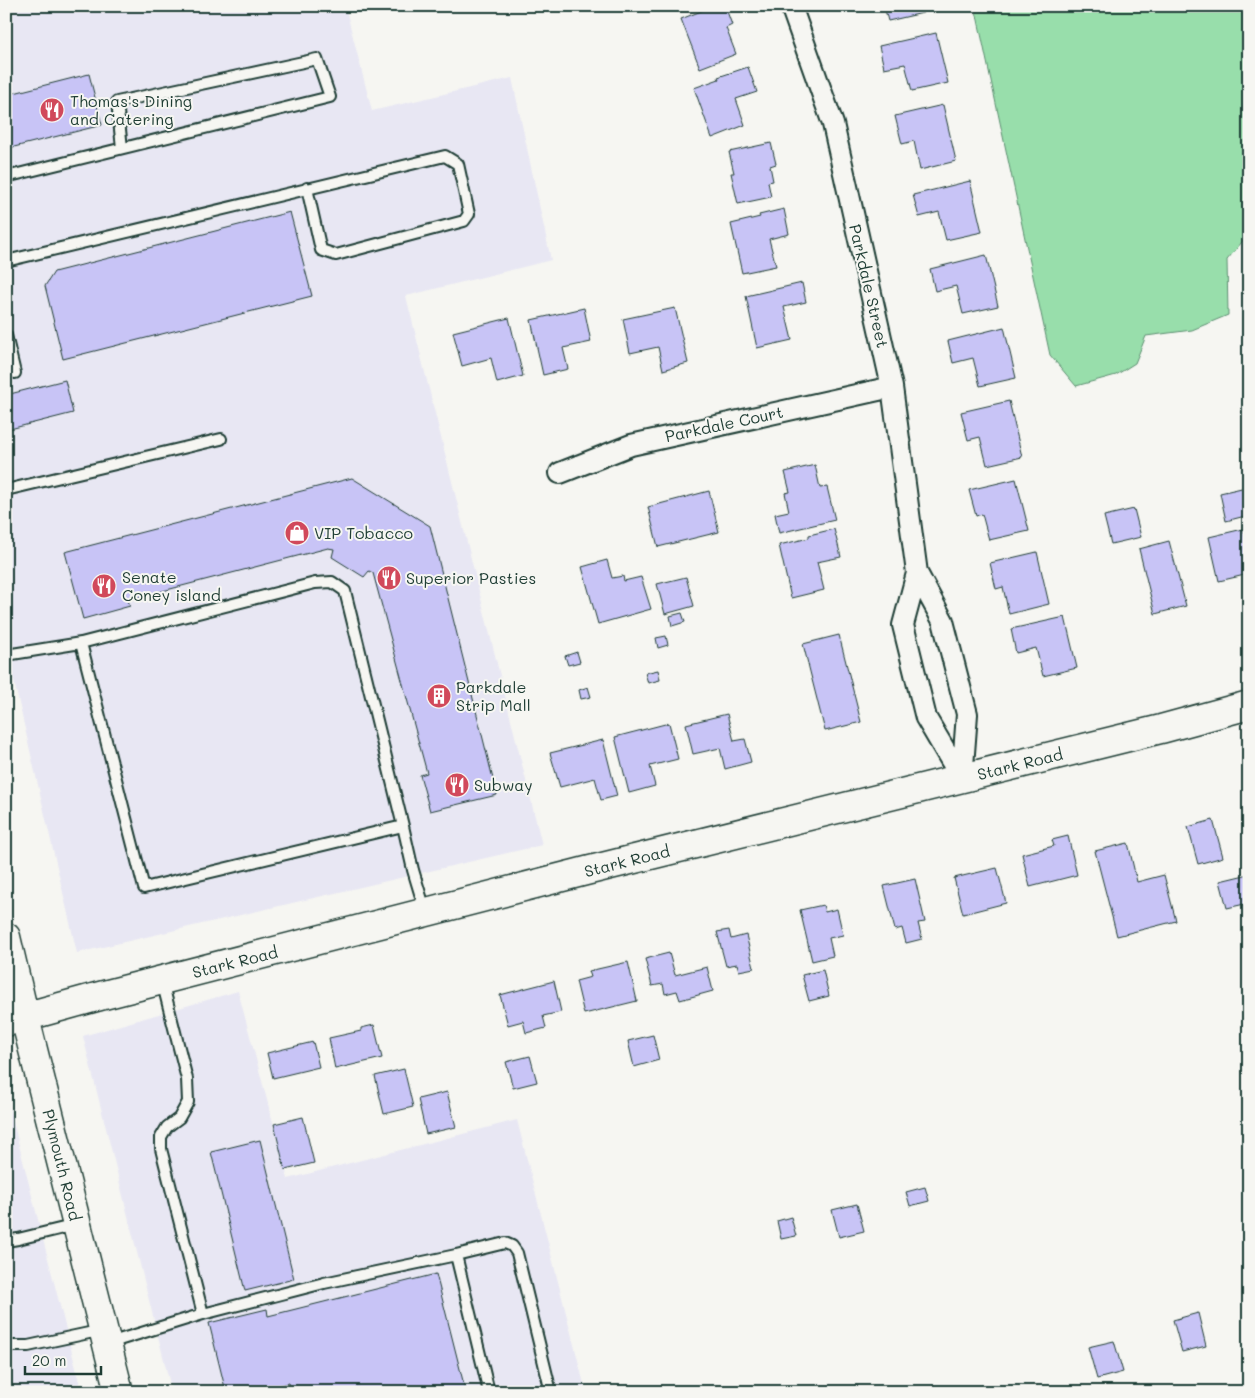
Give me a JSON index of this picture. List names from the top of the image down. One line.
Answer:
{"streets":{"street":["Parkdale Street","Parkdale Court","Stark Road","Plymouth Road"]},"crossings":[["Parkdale Street","Parkdale Court"],["Parkdale Street","Stark Road"],["Stark Road","Plymouth Road"]],"places":{"restaurant":["Thomas's Dining and Catering","Superior Pasties","Senate Coney island","Subway"],"shop":["VIP Tobacco"],"building":["Parkdale Strip Mall"]},"scale_bar":"20 m"}
